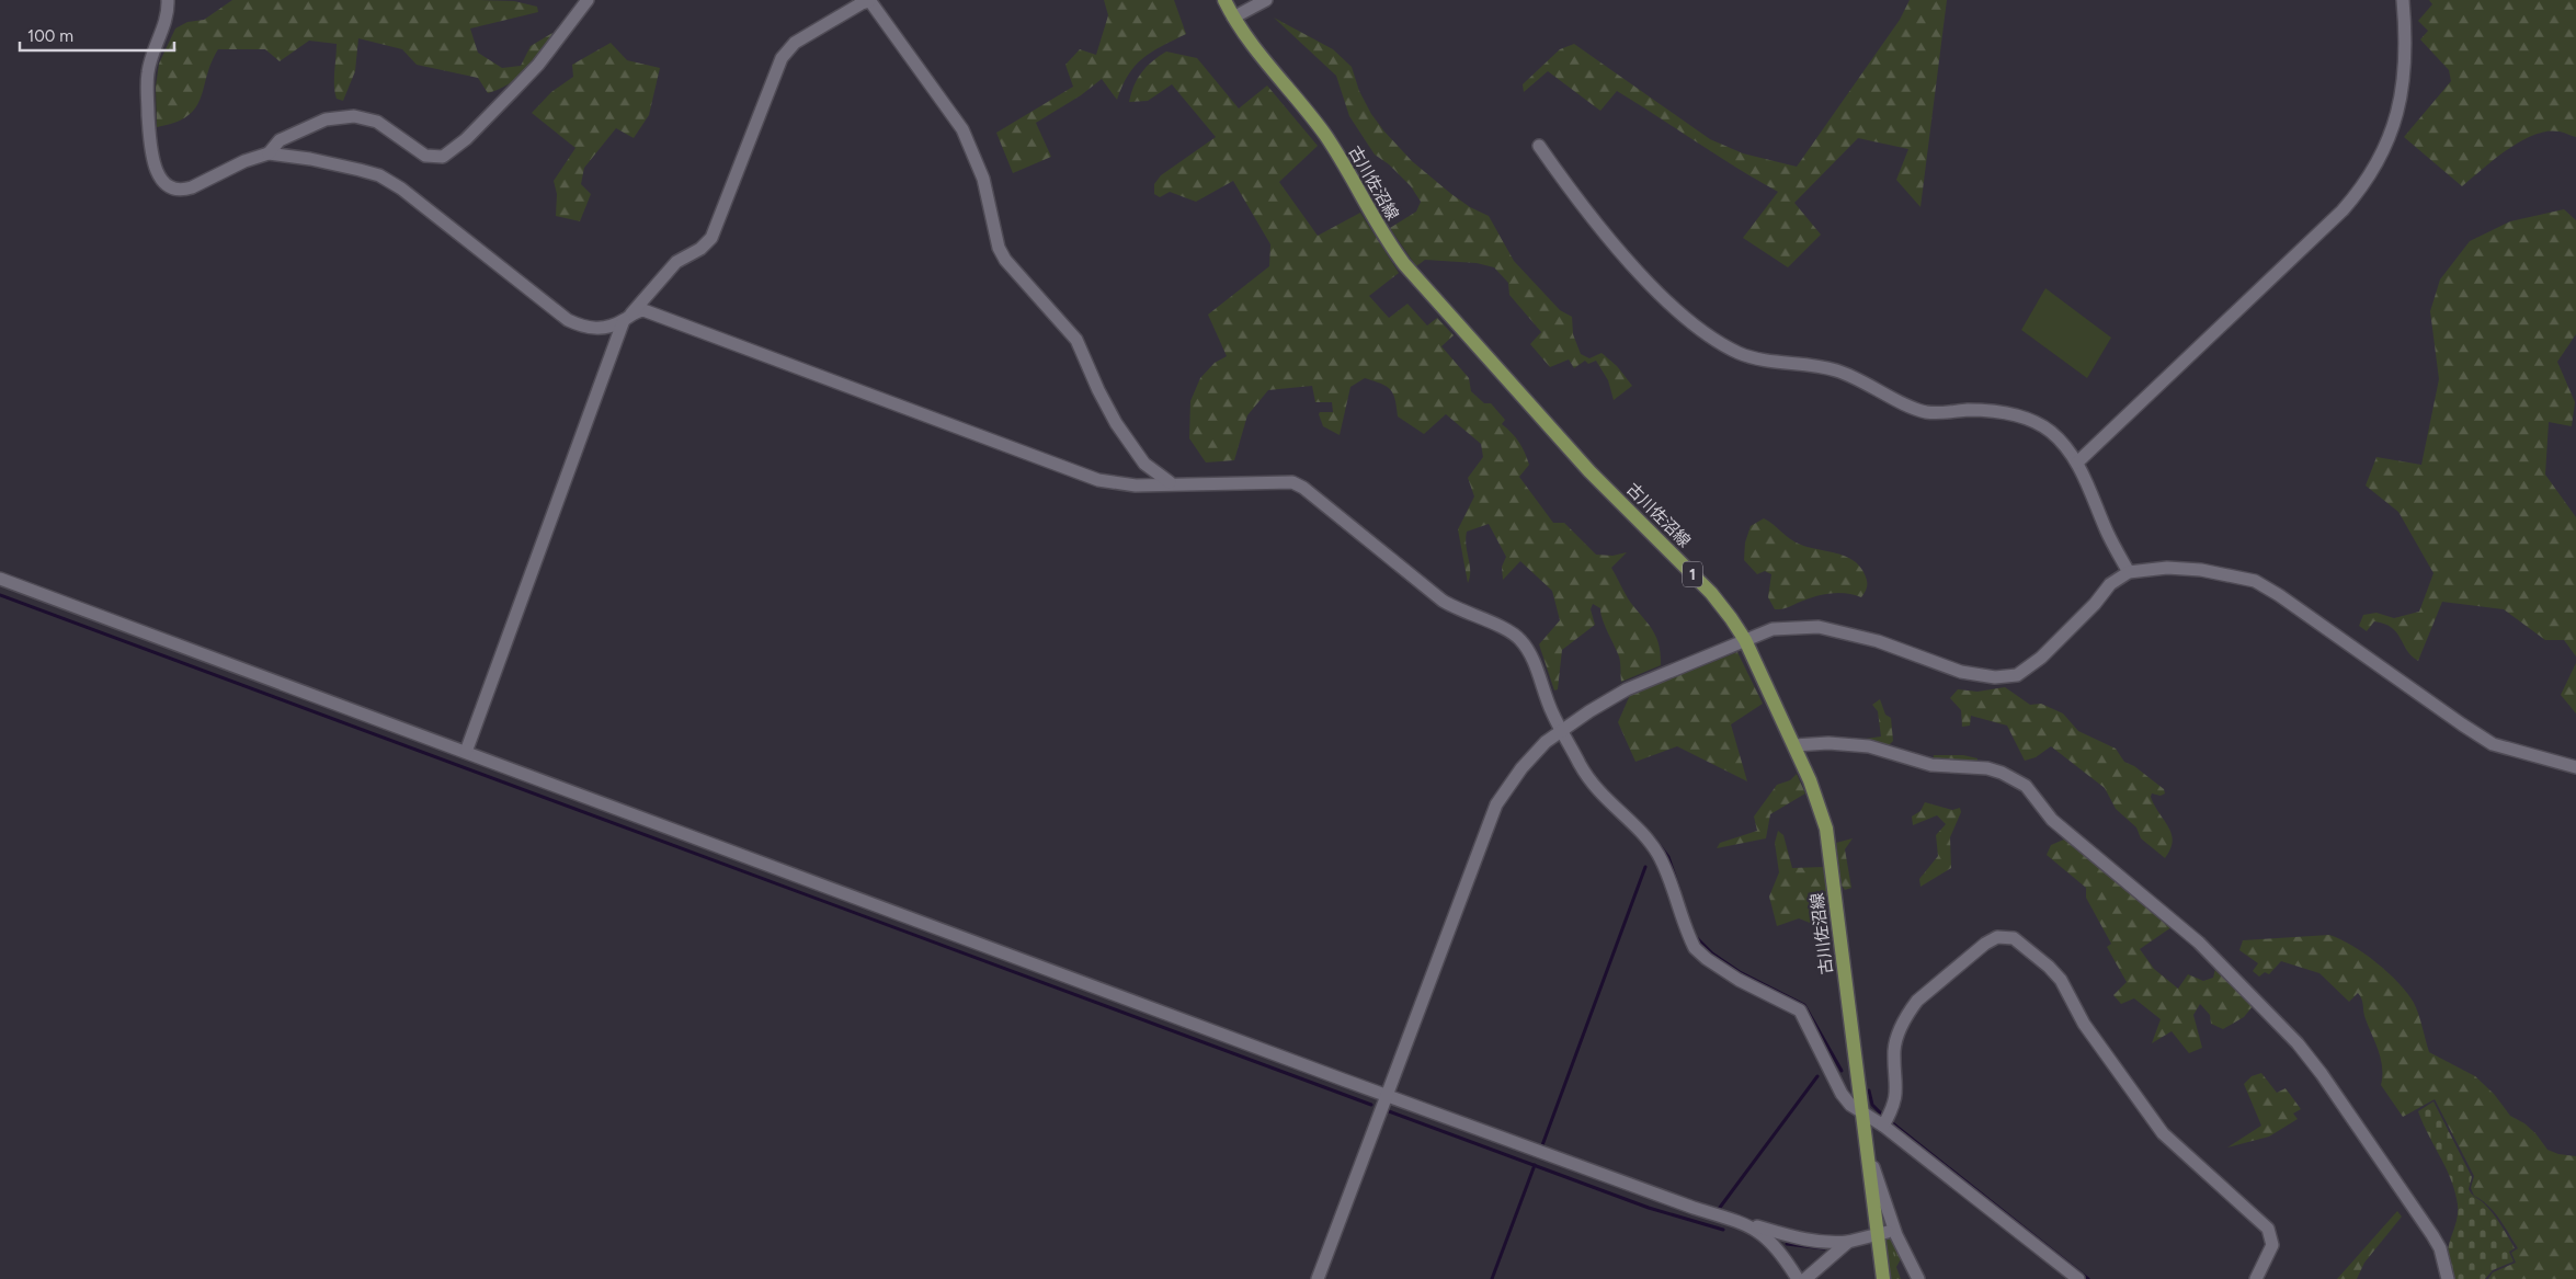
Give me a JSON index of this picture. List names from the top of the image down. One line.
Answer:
{"streets":{"main road":["古川佐沼線","1"]},"scale_bar":"100 m"}
